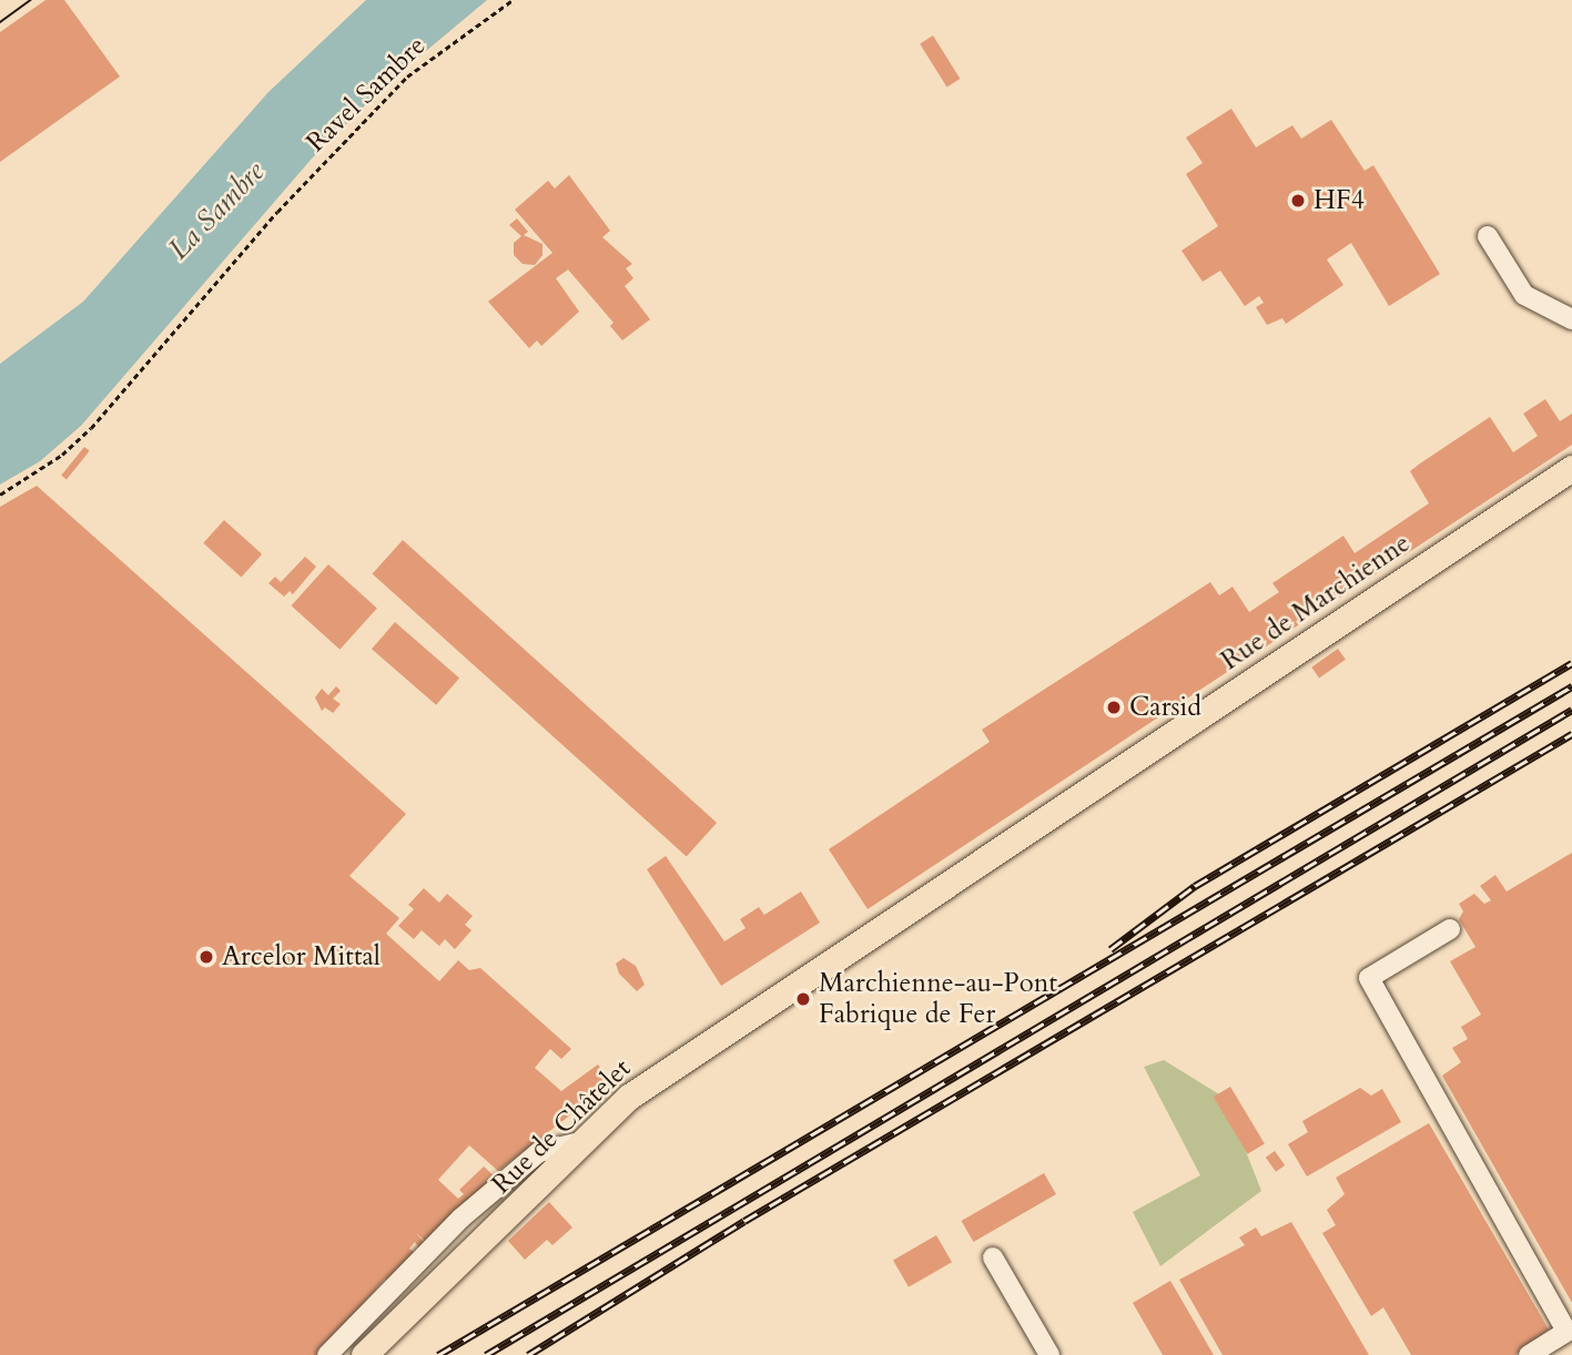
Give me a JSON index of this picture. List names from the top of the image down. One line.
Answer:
{"streets":{"main road":["Rue de Marchienne","Rue de Châtelet"],"path":["Ravel Sambre"]},"crossings":[["Rue de Marchienne","Rue de Châtelet"]],"water":["La Sambre"],"places":["HF4","Carsid","Arcelor Mittal","Marchienne-au-Pont Fabrique de Fer"]}
